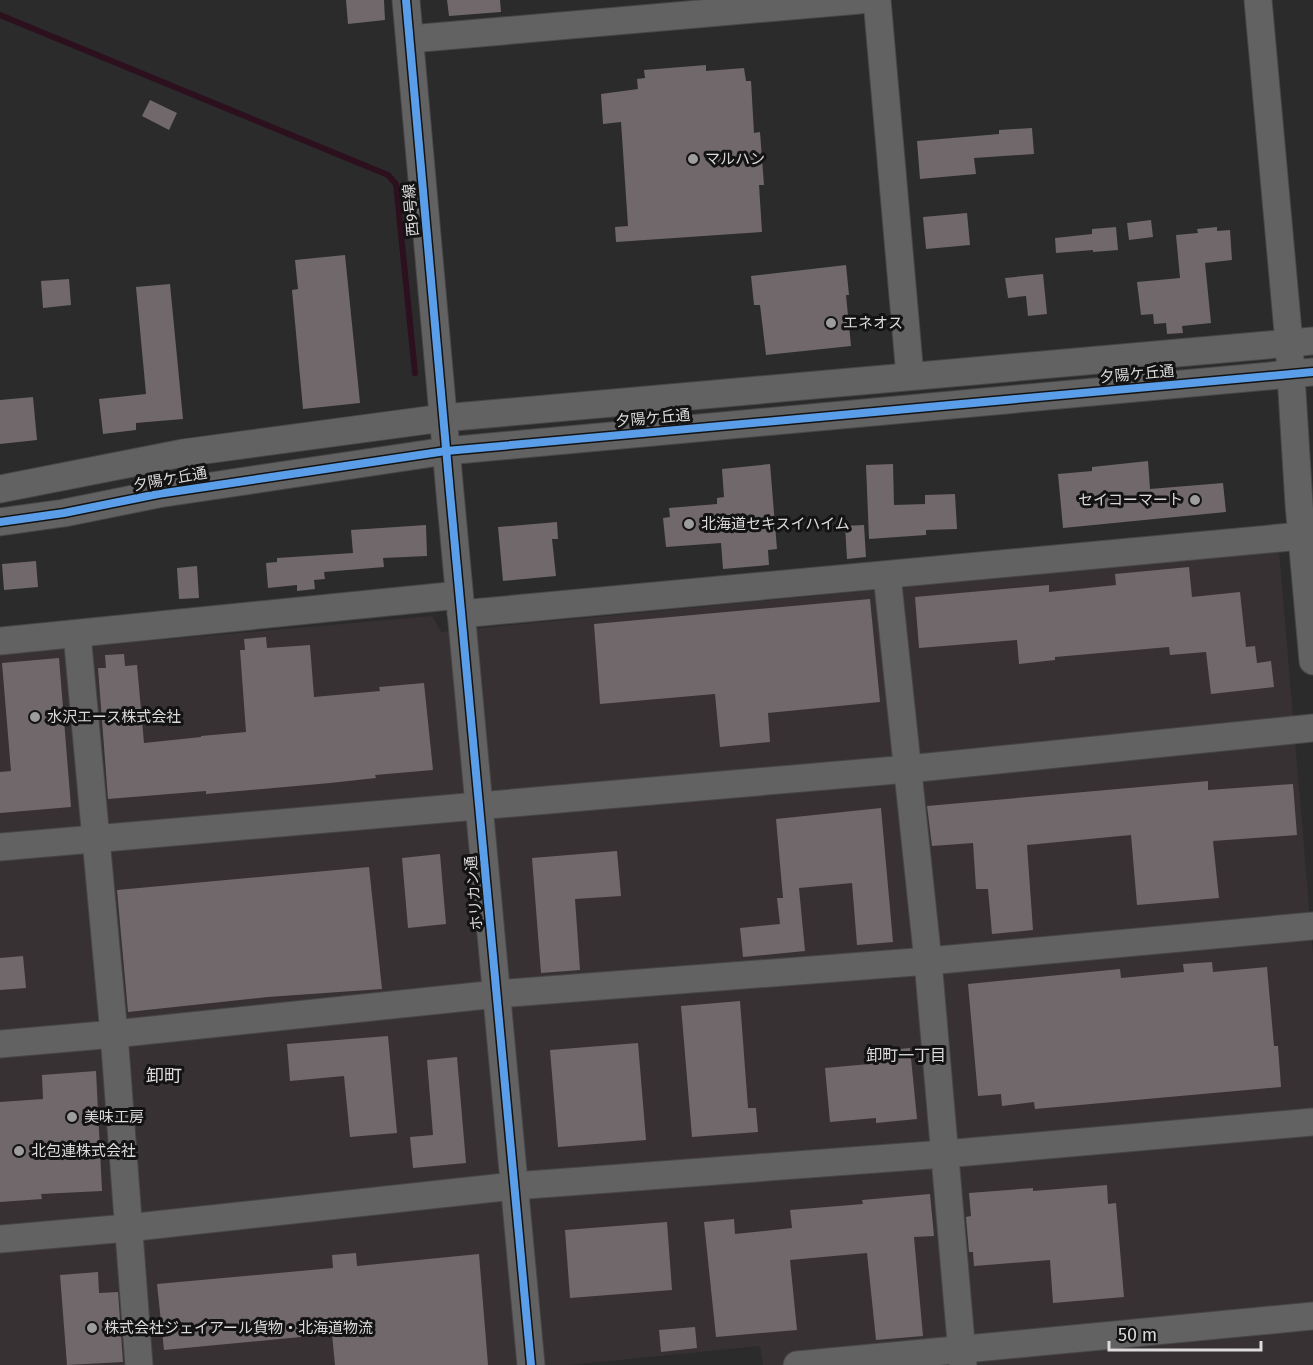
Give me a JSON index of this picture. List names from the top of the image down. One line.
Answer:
{"streets":{"street":["西9号線","夕陽ケ丘通","ホリカン通"]},"crossings":[["西9号線","夕陽ケ丘通"],["西9号線","ホリカン通"],["夕陽ケ丘通","ホリカン通"]],"districts":["卸町一丁目","卸町"],"places":["マルハン","エネオス","セイコーマート","北海道セキスイハイム","水沢エース株式会社","美味工房","北包連株式会社","株式会社ジェイアール貨物・北海道物流"],"scale_bar":"50 m"}
